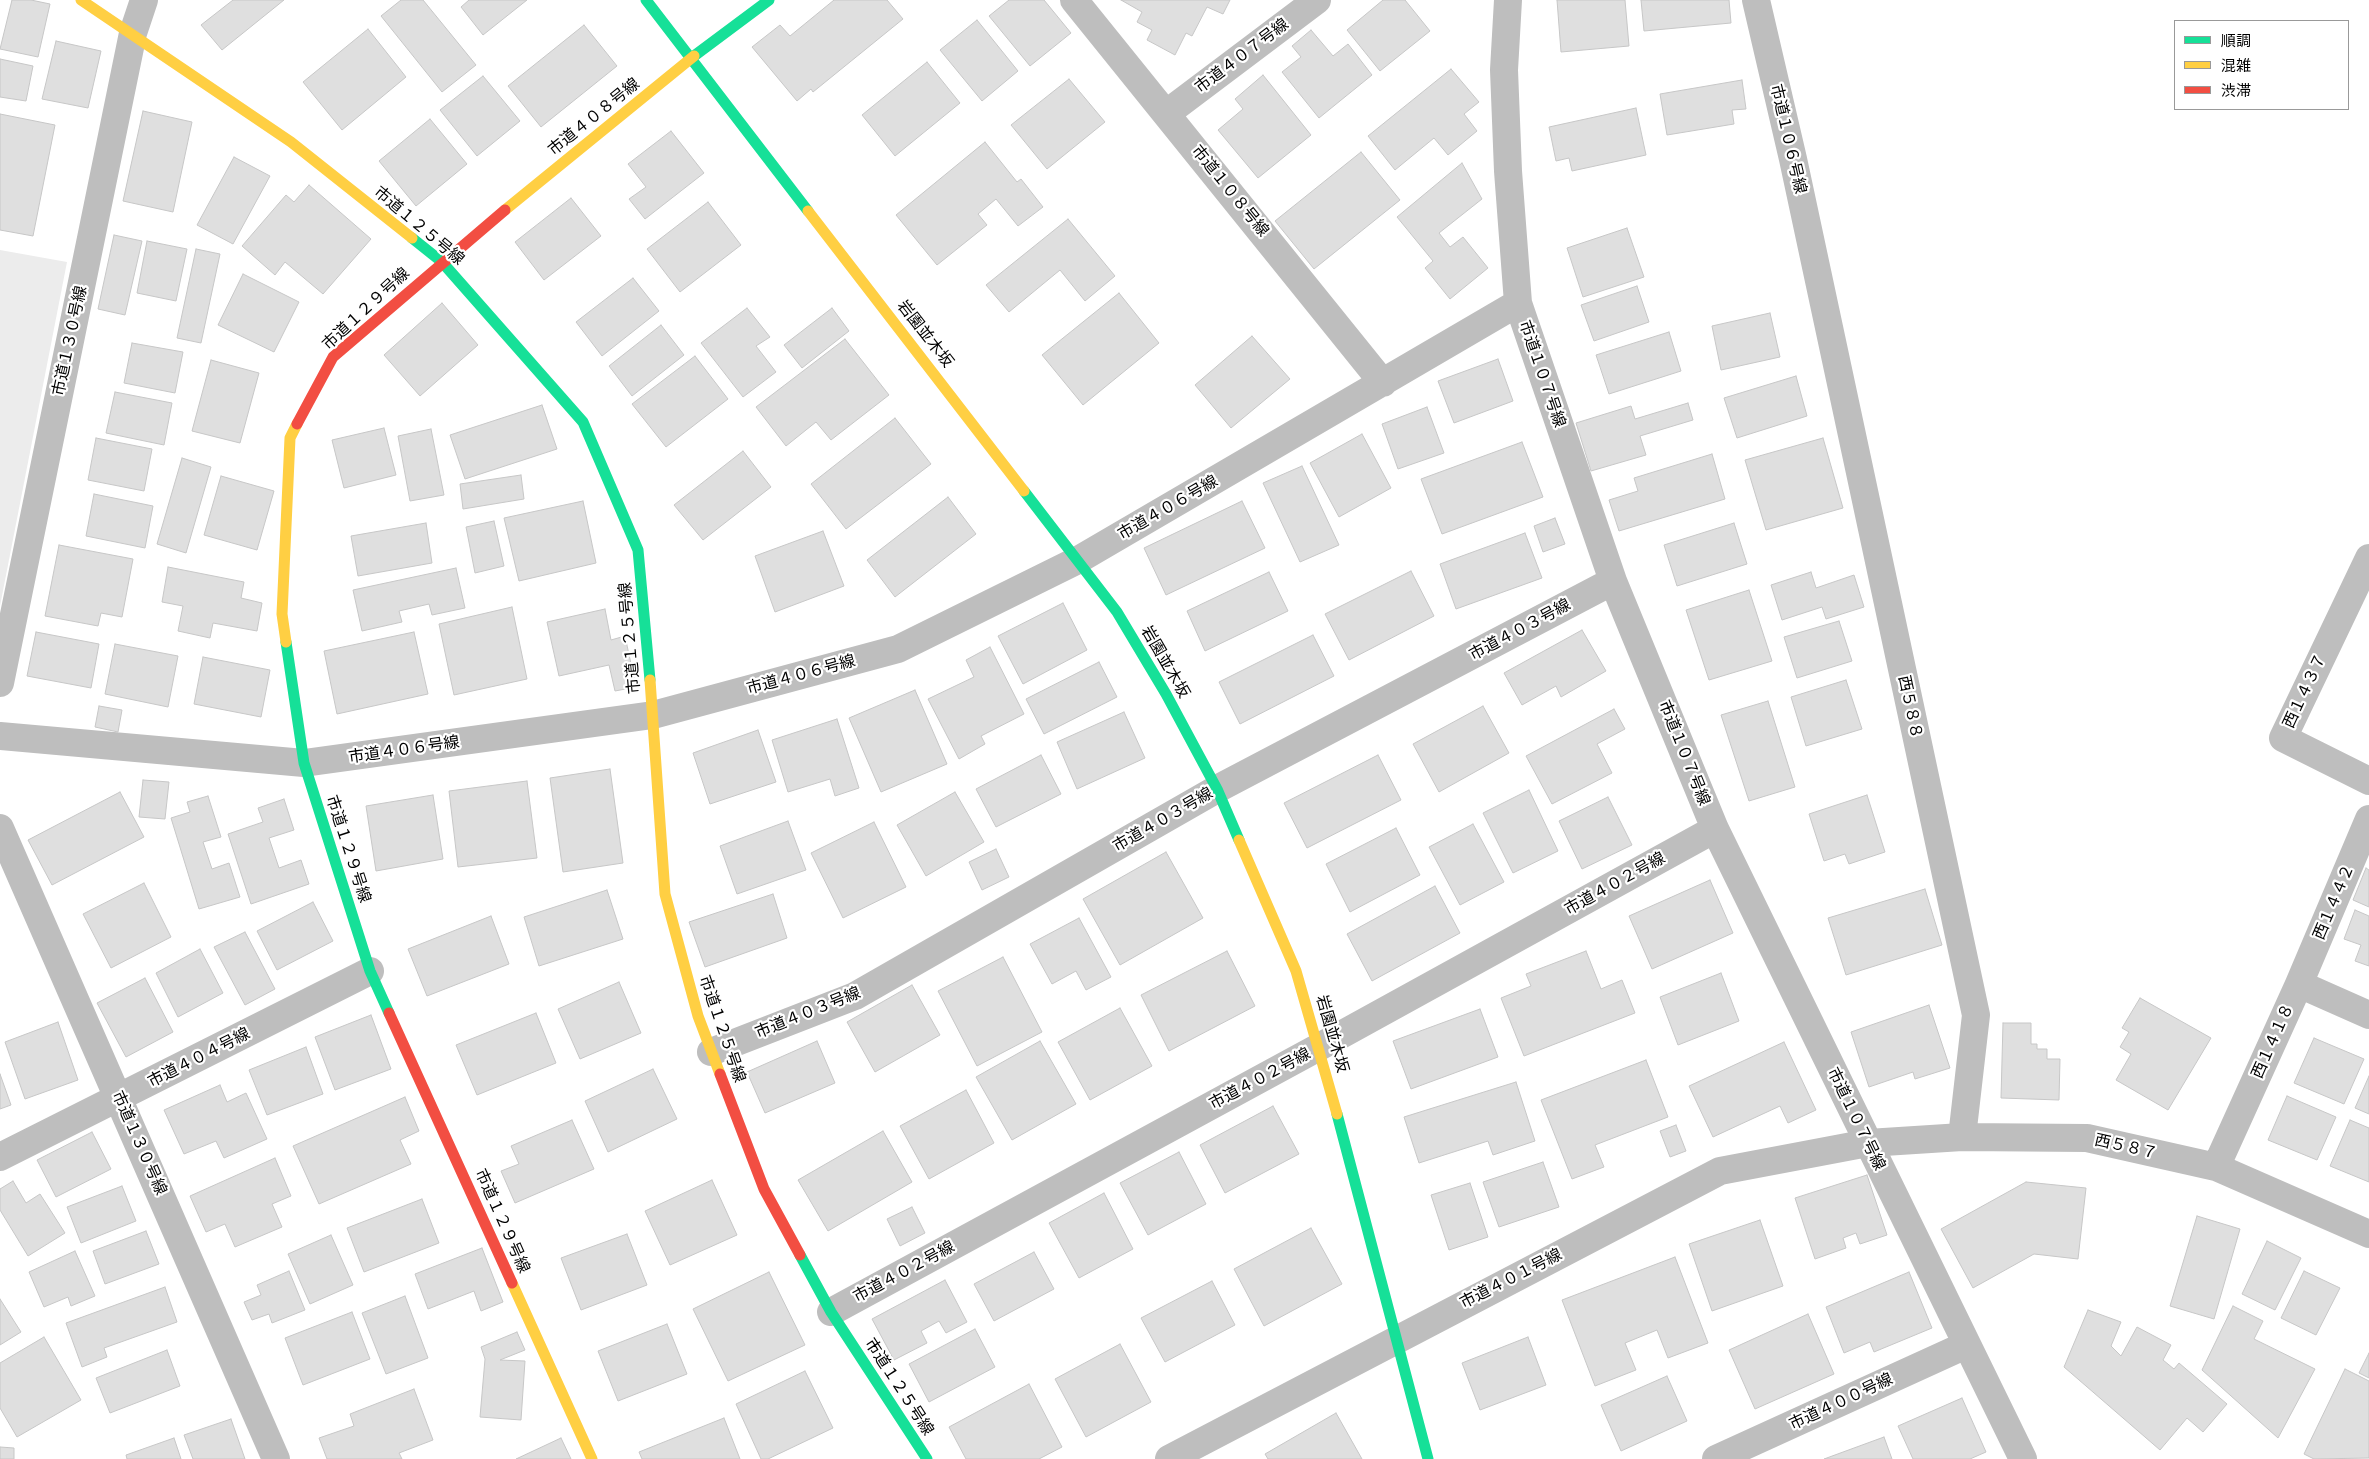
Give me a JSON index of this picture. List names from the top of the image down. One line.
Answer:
{"streets":{"street":["市道４０７号線","市道４０８号線","市道１０６号線","市道１０８号線","市道１２５号線","市道１２９号線","岩園並木坂","市道１３０号線","市道１０７号線","市道４０６号線","市道４０３号線","西１４３７","西５８８","市道４０２号線","西１４４２","西１４１８","市道４０４号線","西５８７","市道４０１号線","市道４００号線"]},"crossings":[["市道４０７号線","市道１０８号線"],["市道４０８号線","市道１２５号線"],["市道４０８号線","市道１２９号線"],["市道４０８号線","岩園並木坂"],["市道１０６号線","西５８８"],["市道１０８号線","市道４０６号線"],["市道１２５号線","市道１２９号線"],["市道１２５号線","市道１３０号線"],["市道１２５号線","市道４０６号線"],["市道１２５号線","市道４０３号線"],["市道１２５号線","市道４０２号線"],["市道１２９号線","市道４０６号線"],["市道１２９号線","市道４０４号線"],["岩園並木坂","市道４０６号線"],["岩園並木坂","市道４０３号線"],["岩園並木坂","市道４０２号線"],["岩園並木坂","市道４０１号線"],["市道１３０号線","市道４０４号線"],["市道１０７号線","市道４０６号線"],["市道１０７号線","市道４０３号線"],["市道１０７号線","市道４０２号線"],["市道１０７号線","西５８７"],["市道１０７号線","市道４０１号線"],["市道１０７号線","市道４００号線"],["西５８８","西５８７"],["西１４４２","西１４１８"],["西１４１８","西５８７"],["西５８７","市道４０１号線"]],"legend":["順調","混雑","渋滞"]}
